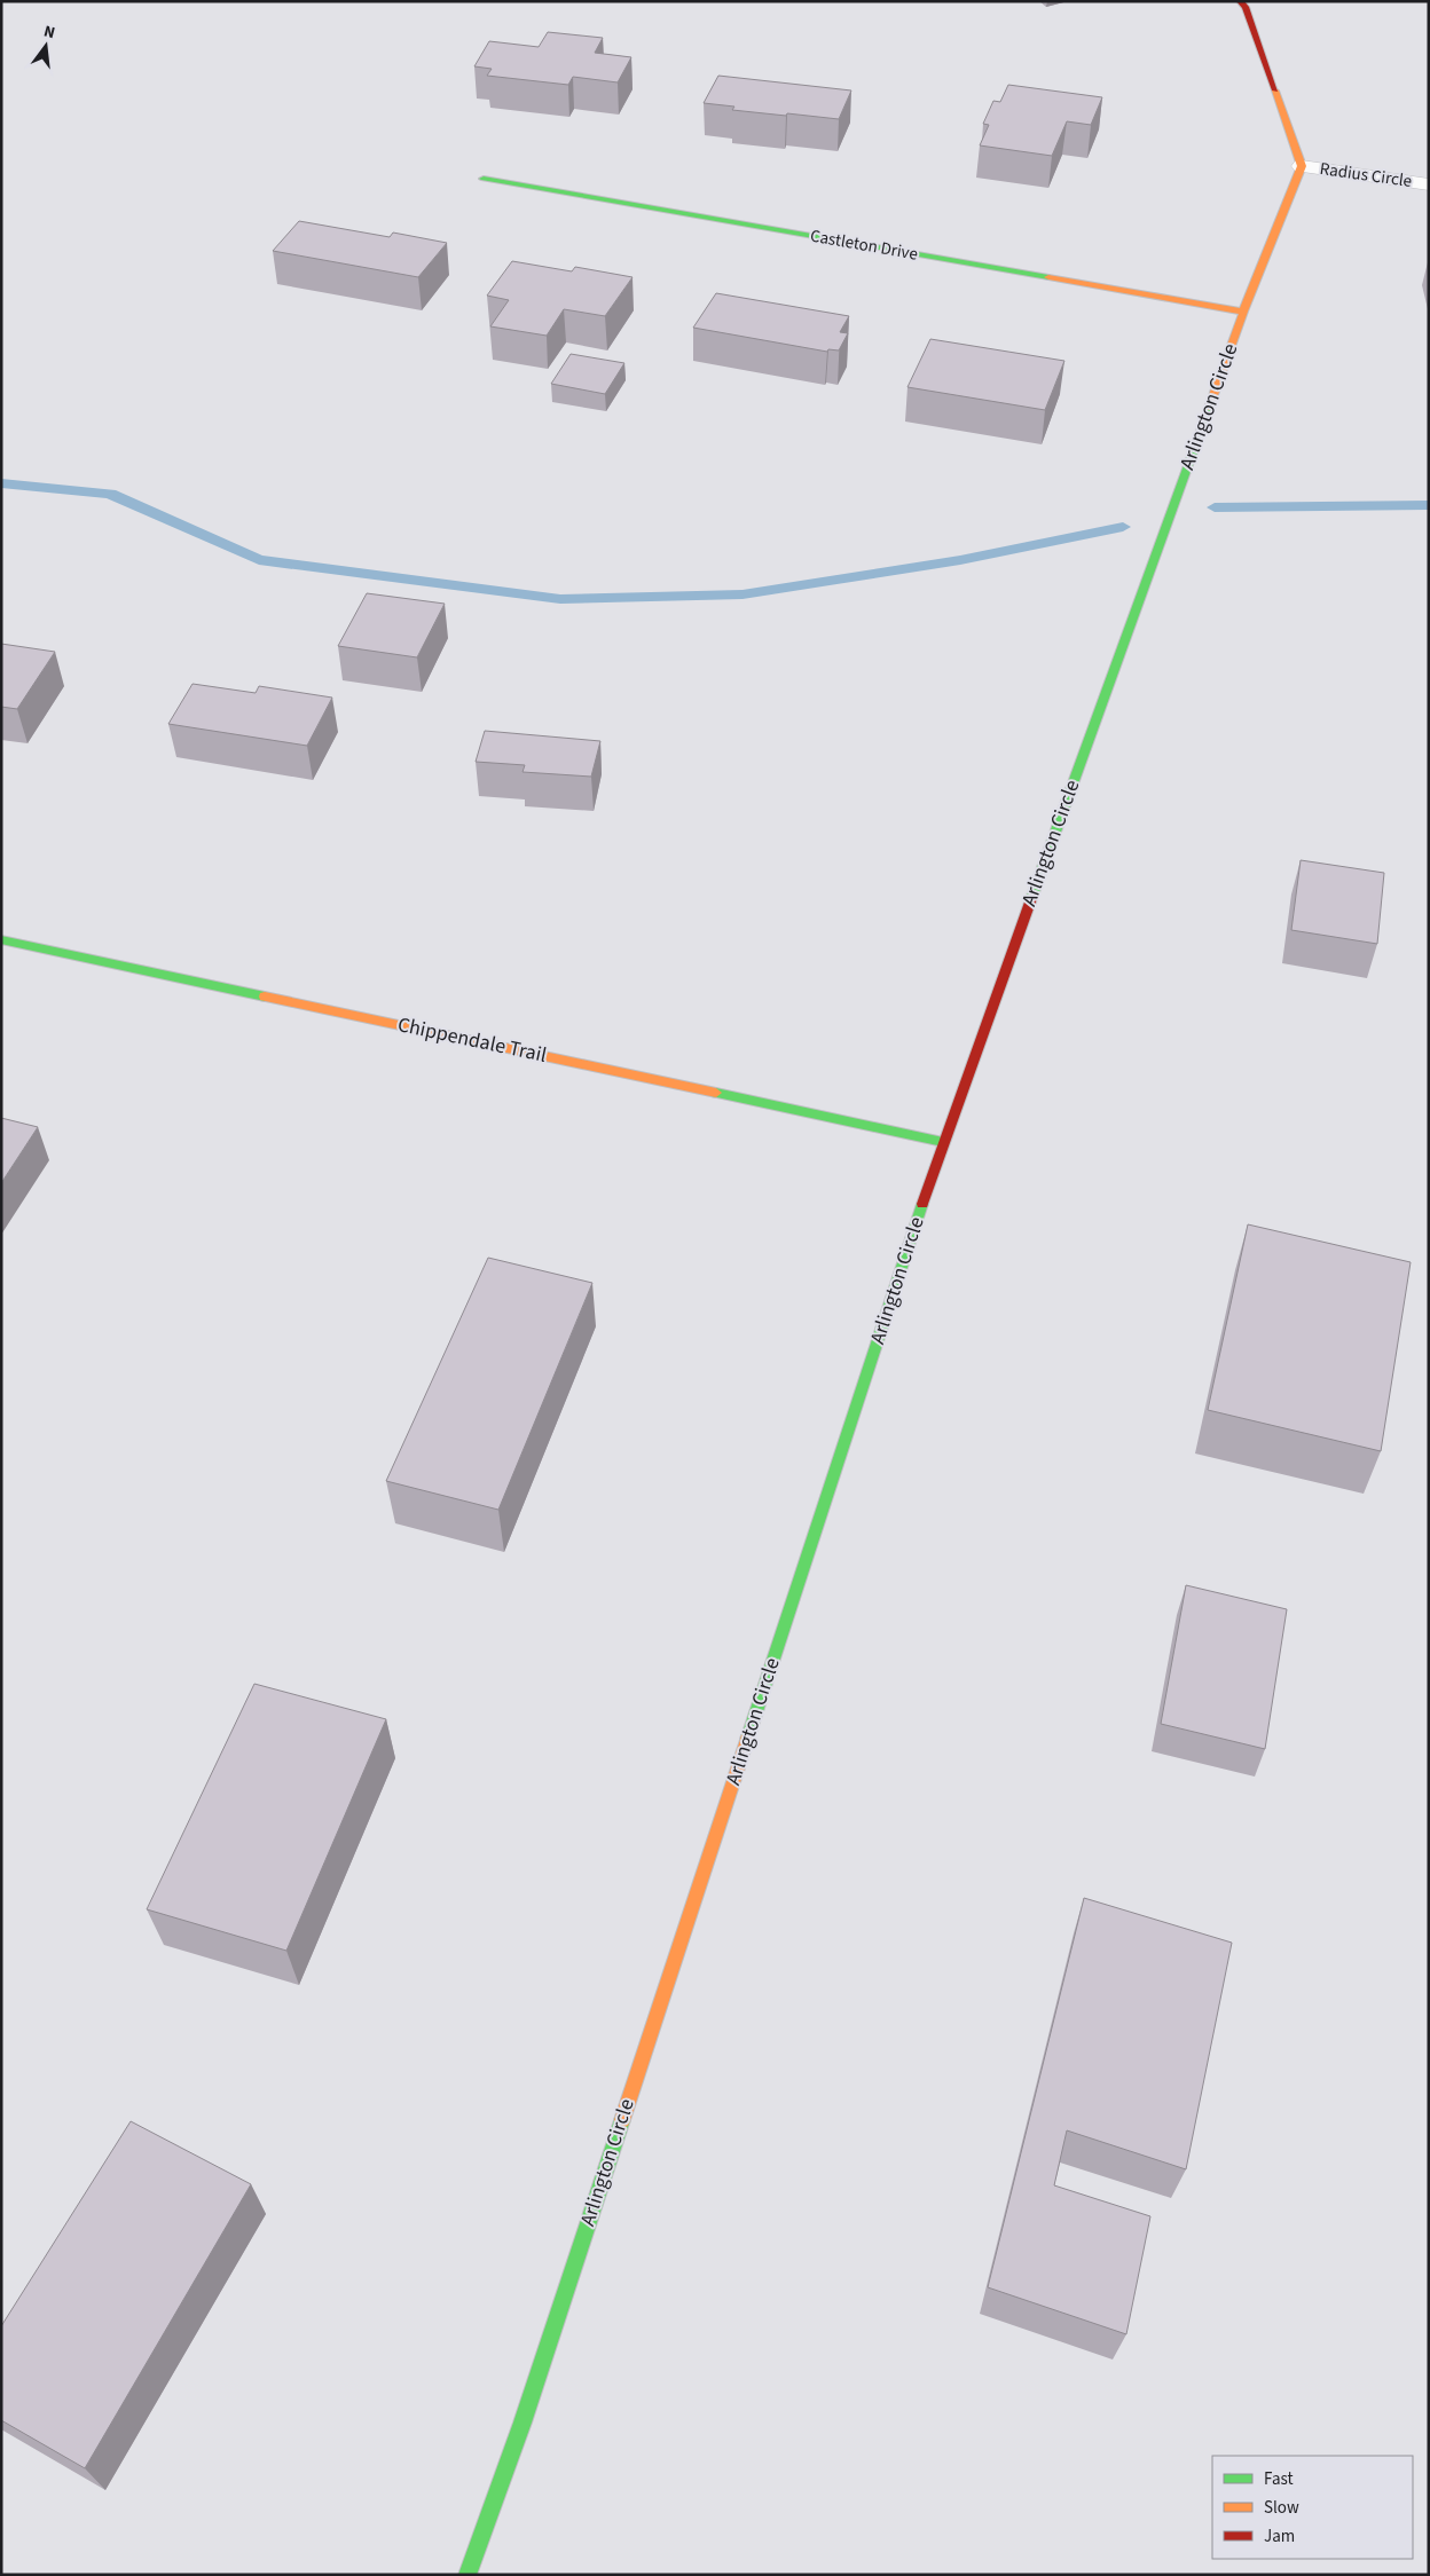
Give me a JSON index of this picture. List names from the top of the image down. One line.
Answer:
{"streets":{"street":["Radius Circle","Castleton Drive","Arlington Circle","Chippendale Trail"]},"crossings":[["Radius Circle","Arlington Circle"],["Castleton Drive","Arlington Circle"],["Arlington Circle","Chippendale Trail"]],"legend":["Fast","Slow","Jam"],"north":"top"}
